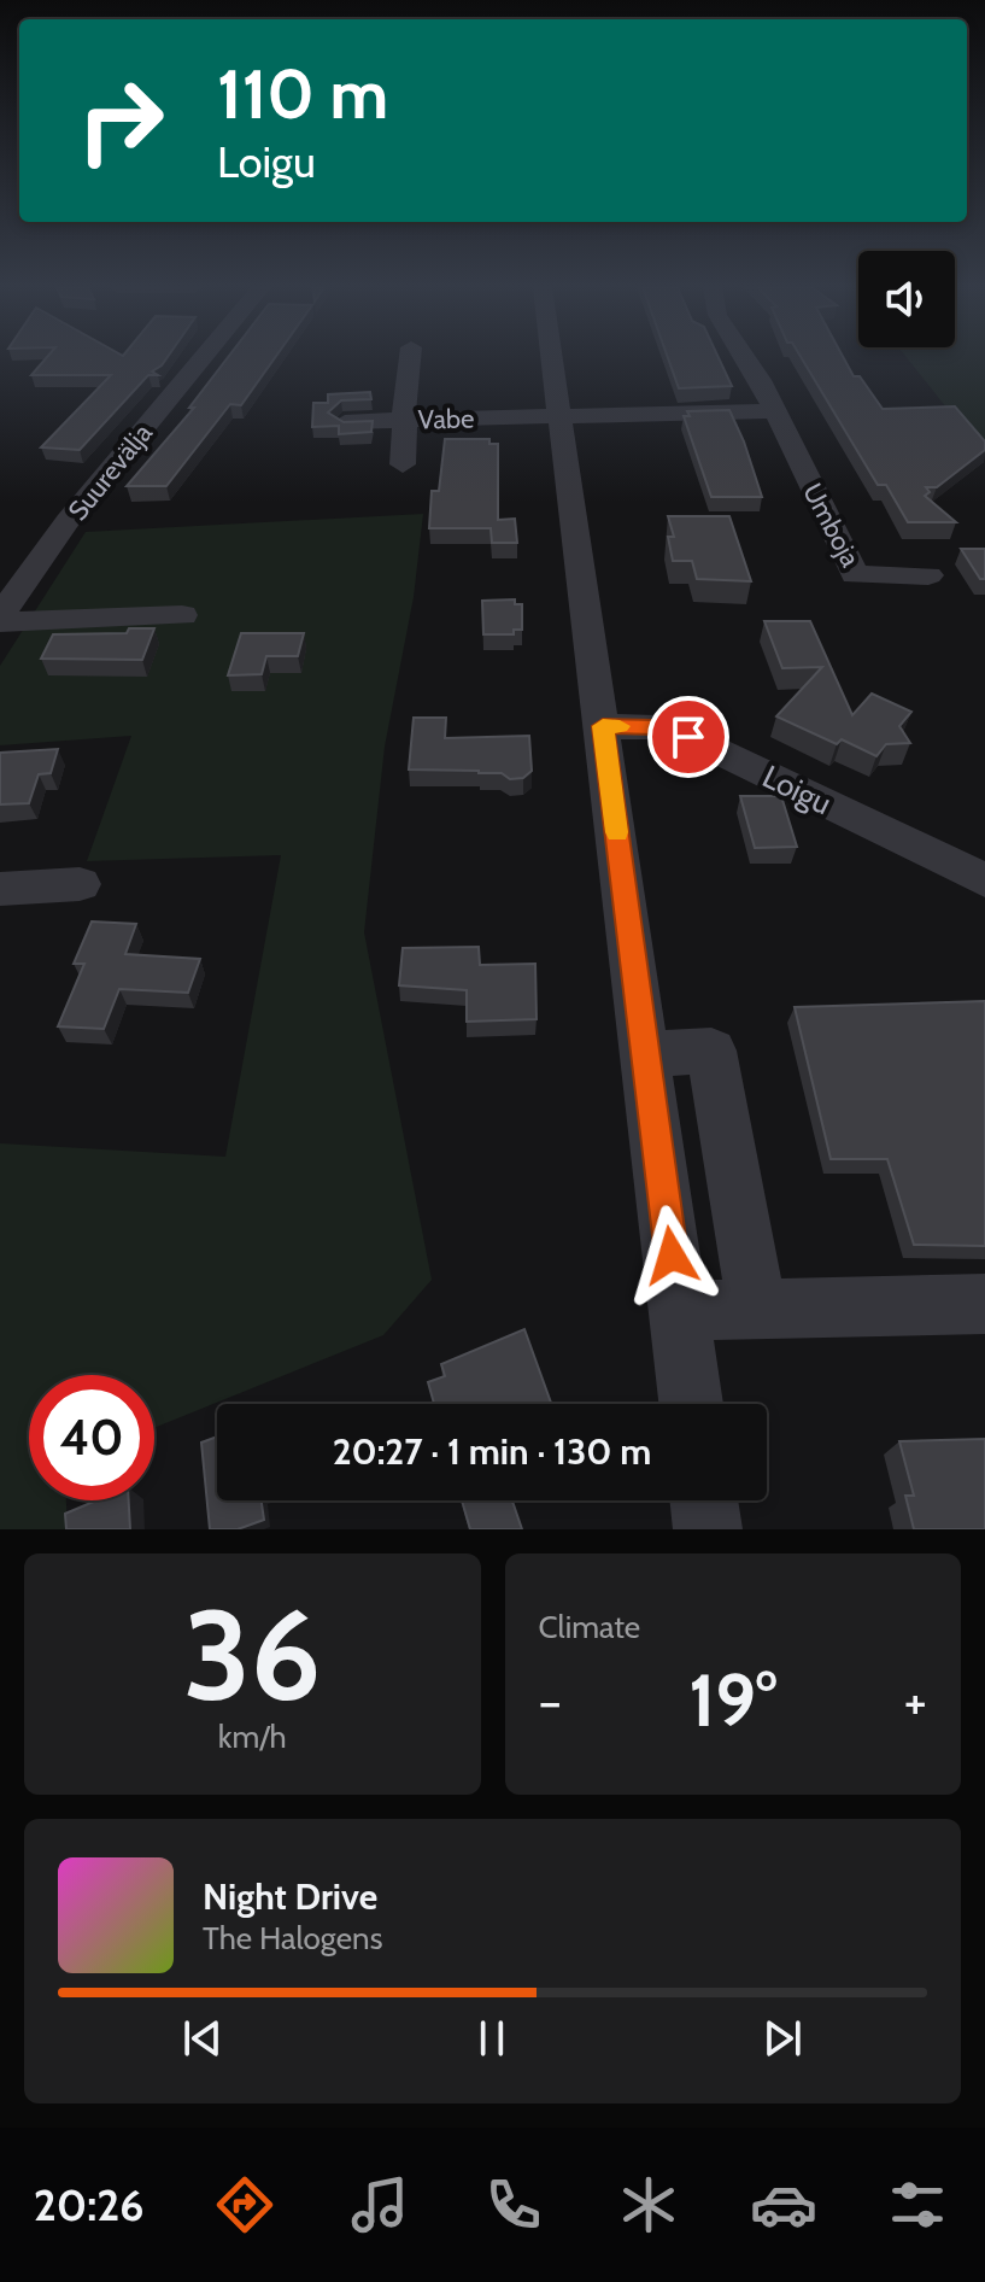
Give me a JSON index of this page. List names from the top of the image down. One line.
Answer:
{"streets":{"street":["Vabe","Suurevälja","Umboja","Loigu"]},"page":{"turn":["110 m","Loigu"],"limit":"40","trip":"20:27 · 1 min · 130 m","tile":[["36","km/h"],"Climate"],"heat":["−","19°","+"],"song":["Night Drive","The Halogens"],"tabs":"20:26"}}
